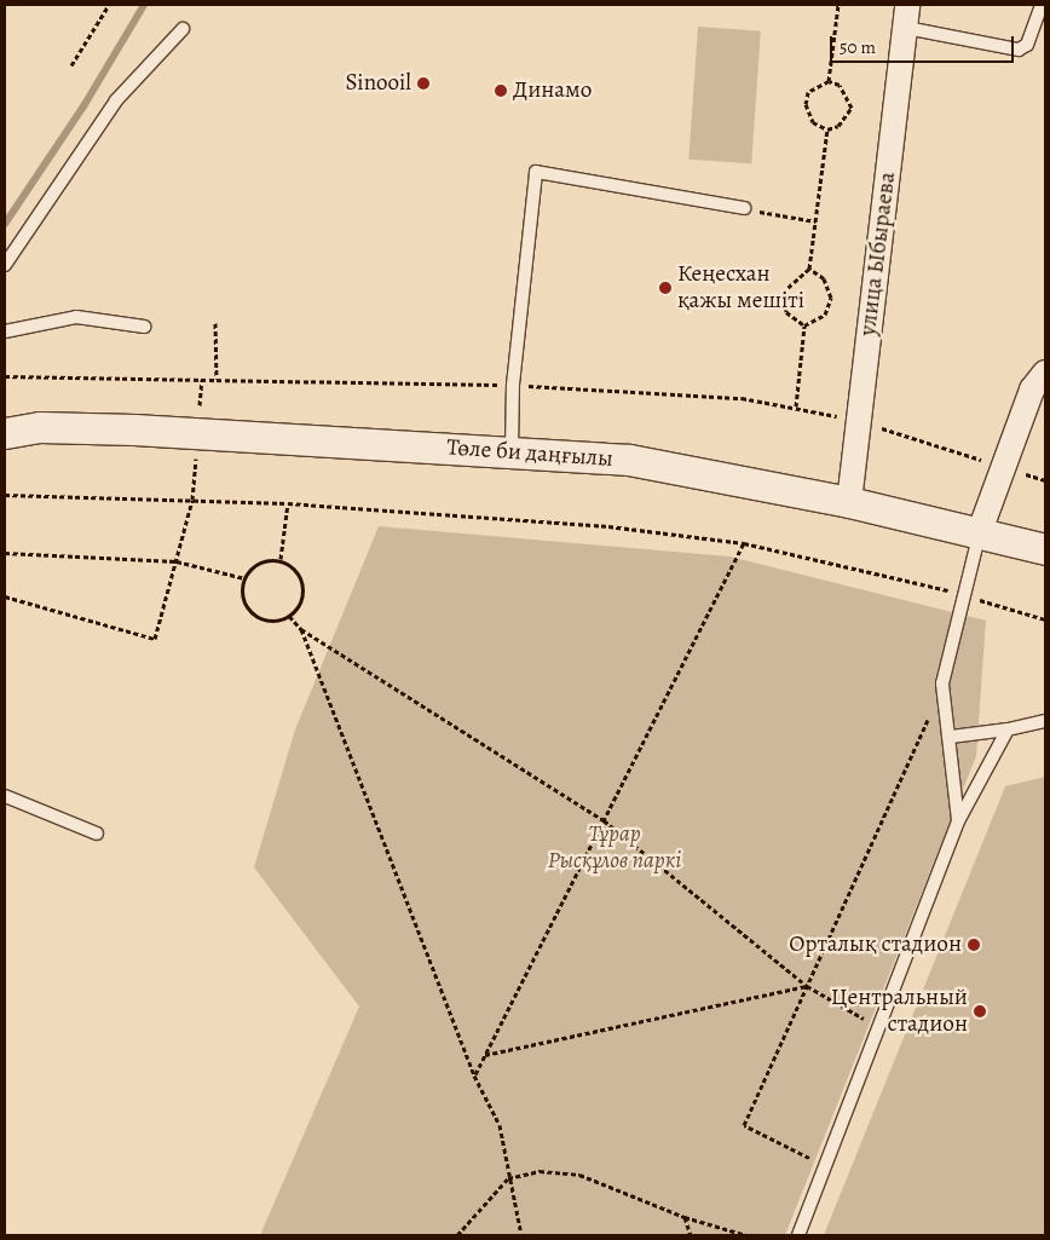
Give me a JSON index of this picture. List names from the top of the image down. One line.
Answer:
{"streets":{"street":["улица Ыбыраева","Төле би даңғылы"]},"crossings":[["улица Ыбыраева","Төле би даңғылы"]],"parks":["Тұрар Рысқұлов паркі"],"places":["Sinooil","Динамо","Кеңесхан қажы мешіті","Орталық стадион","Центральный стадион"],"scale_bar":"50 m"}
